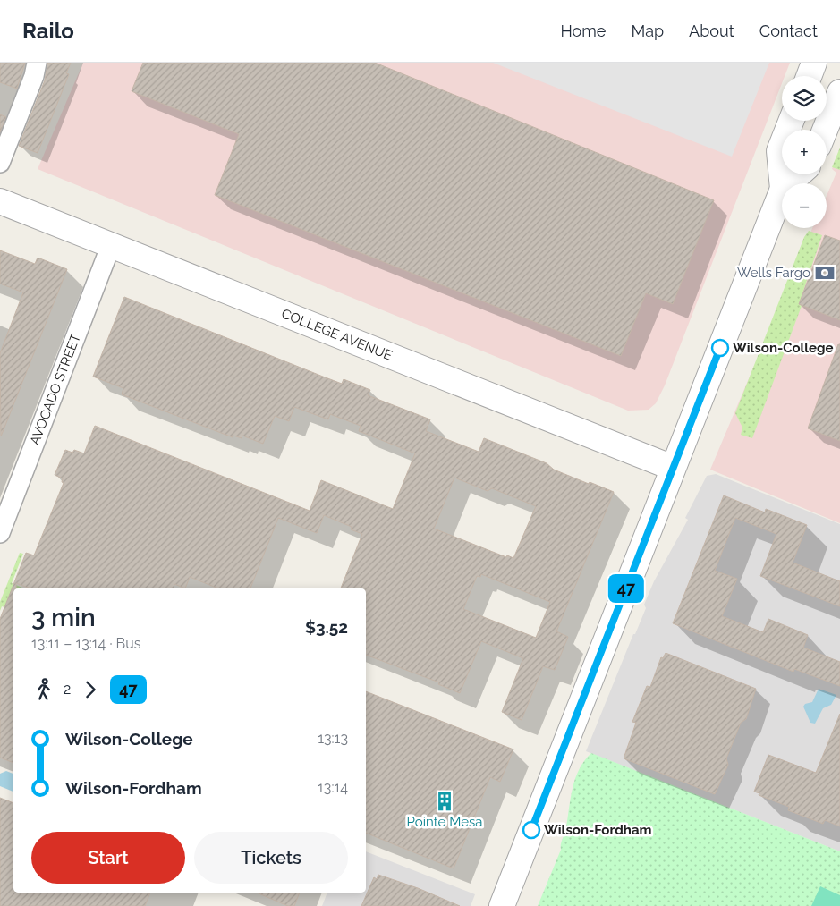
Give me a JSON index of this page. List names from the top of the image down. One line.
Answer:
{"streets":{"street":["COLLEGE AVENUE","AVOCADO STREET"]},"crossings":[["COLLEGE AVENUE","AVOCADO STREET"]],"places":{"bank":["Wells Fargo"],"other":["Wilson-College","Wilson-Fordham"],"building":["Pointe Mesa"]},"lines":["bus line 47"],"page":{"header":"Railo","nav":["Home","Map","About","Contact"],"on_map":"47","map_buttons":["+","−"],"heading":["3 min","13:11 – 13:14 · Bus","$3.52"],"legs":["2","47"],"list":[{"name":"Wilson-College","value":"13:13"},{"name":"Wilson-Fordham","value":"13:14"}],"buttons":["Start","Tickets"]}}
